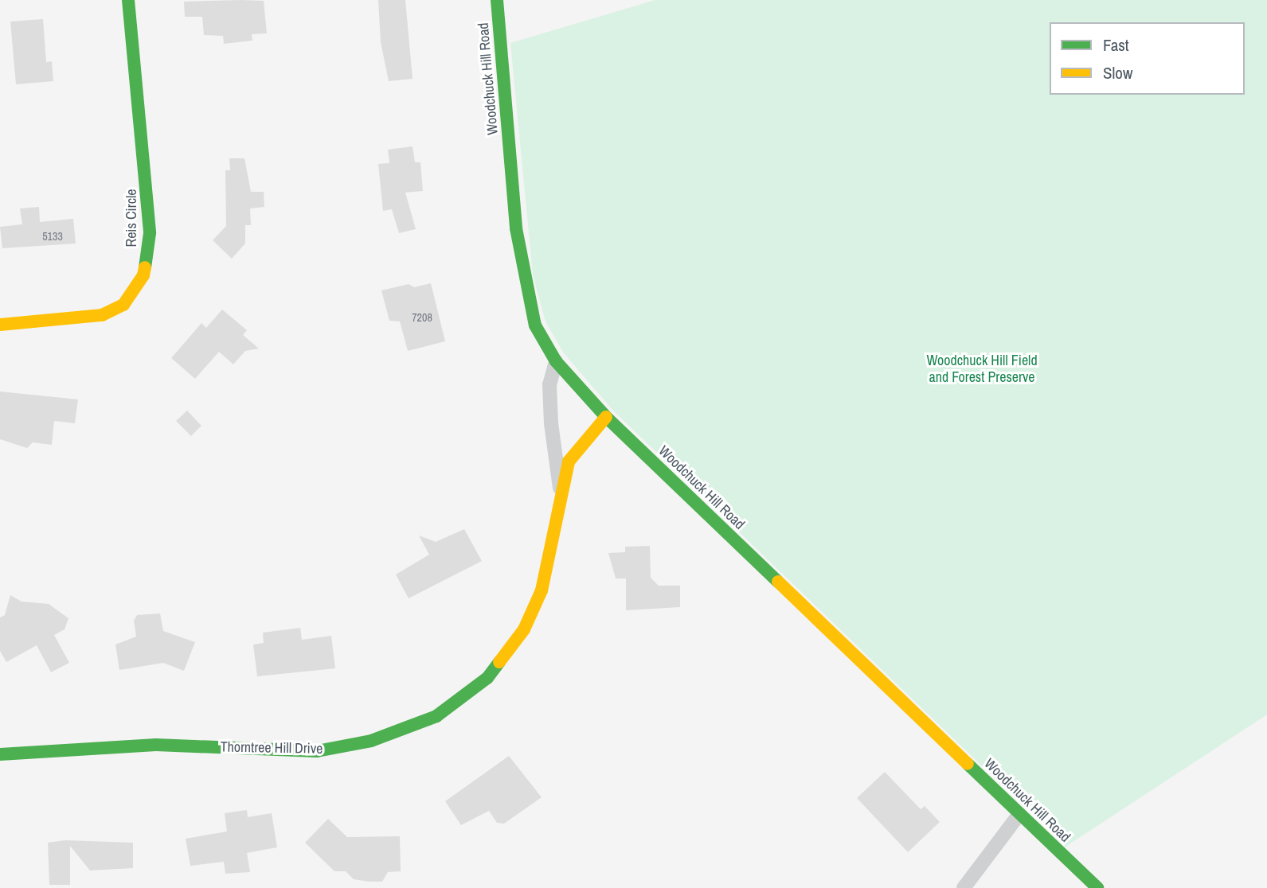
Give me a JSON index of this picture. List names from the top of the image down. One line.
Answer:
{"streets":{"street":["Woodchuck Hill Road","Reis Circle","Thorntree Hill Drive"]},"crossings":[["Woodchuck Hill Road","Thorntree Hill Drive"]],"parks":["Woodchuck Hill Field and Forest Preserve"],"house_numbers":["5133","7208"],"legend":["Fast","Slow"]}
